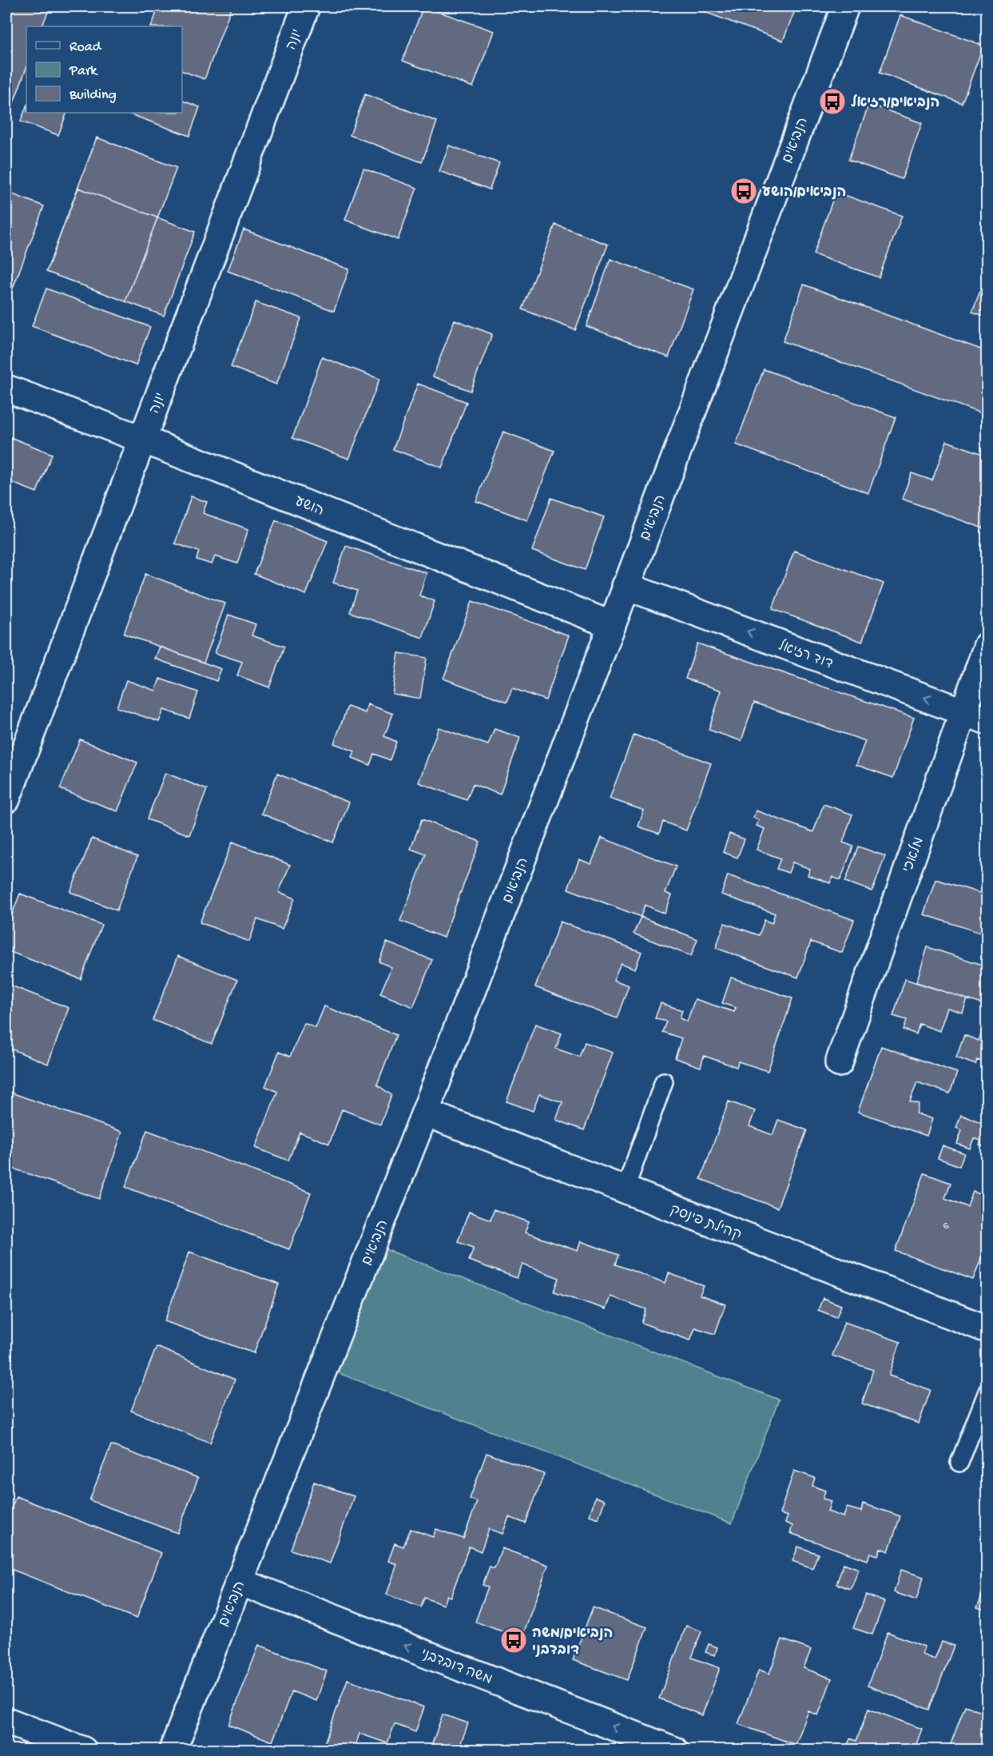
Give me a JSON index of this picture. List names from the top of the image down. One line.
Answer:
{"streets":{"street":["יונה","הנביאים","הושע","דוד רזיאל","מלאכי","קהילת פינסק","משה דובדבני"]},"crossings":[["יונה","הושע"],["הנביאים","הושע"],["הנביאים","דוד רזיאל"],["הנביאים","קהילת פינסק"],["הנביאים","משה דובדבני"],["דוד רזיאל","מלאכי"]],"one_way":["דוד רזיאל","משה דובדבני"],"places":{"bus stop":["הנביאים/רזיאל","הנביאים/הושע","הנביאים/משה דובדבני"]},"house_numbers":["6"],"legend":["Road","Park","Building"]}
